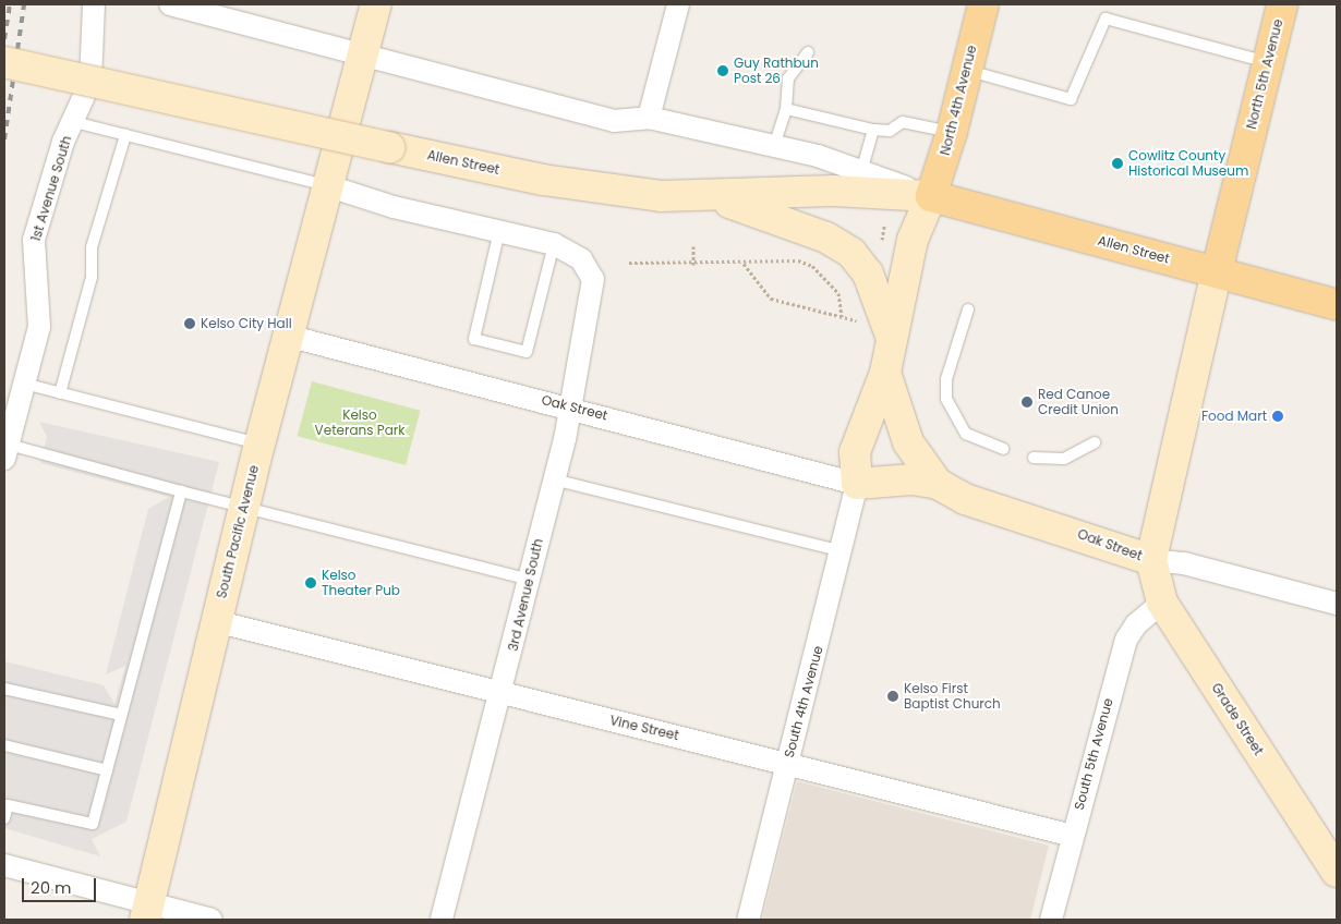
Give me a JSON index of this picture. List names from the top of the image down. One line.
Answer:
{"streets":{"main road":["North 5th Avenue","North 4th Avenue","Allen Street","Oak Street","South Pacific Avenue","Grade Street"],"street":["1st Avenue South","3rd Avenue South","South 4th Avenue","Vine Street","South 5th Avenue"]},"crossings":[["North 5th Avenue","Allen Street"],["North 4th Avenue","Allen Street"],["Allen Street","South Pacific Avenue"],["Oak Street","South Pacific Avenue"],["Oak Street","3rd Avenue South"],["Oak Street","South 4th Avenue"],["Oak Street","Grade Street"],["South Pacific Avenue","Vine Street"],["3rd Avenue South","Vine Street"],["South 4th Avenue","Vine Street"],["Grade Street","South 5th Avenue"],["Vine Street","South 5th Avenue"]],"parks":["Kelso Veterans Park"],"places":["Guy Rathbun Post 26","Cowlitz County Historical Museum","Kelso City Hall","Red Canoe Credit Union","Food Mart","Kelso Theater Pub","Kelso First Baptist Church"],"scale_bar":"20 m"}
